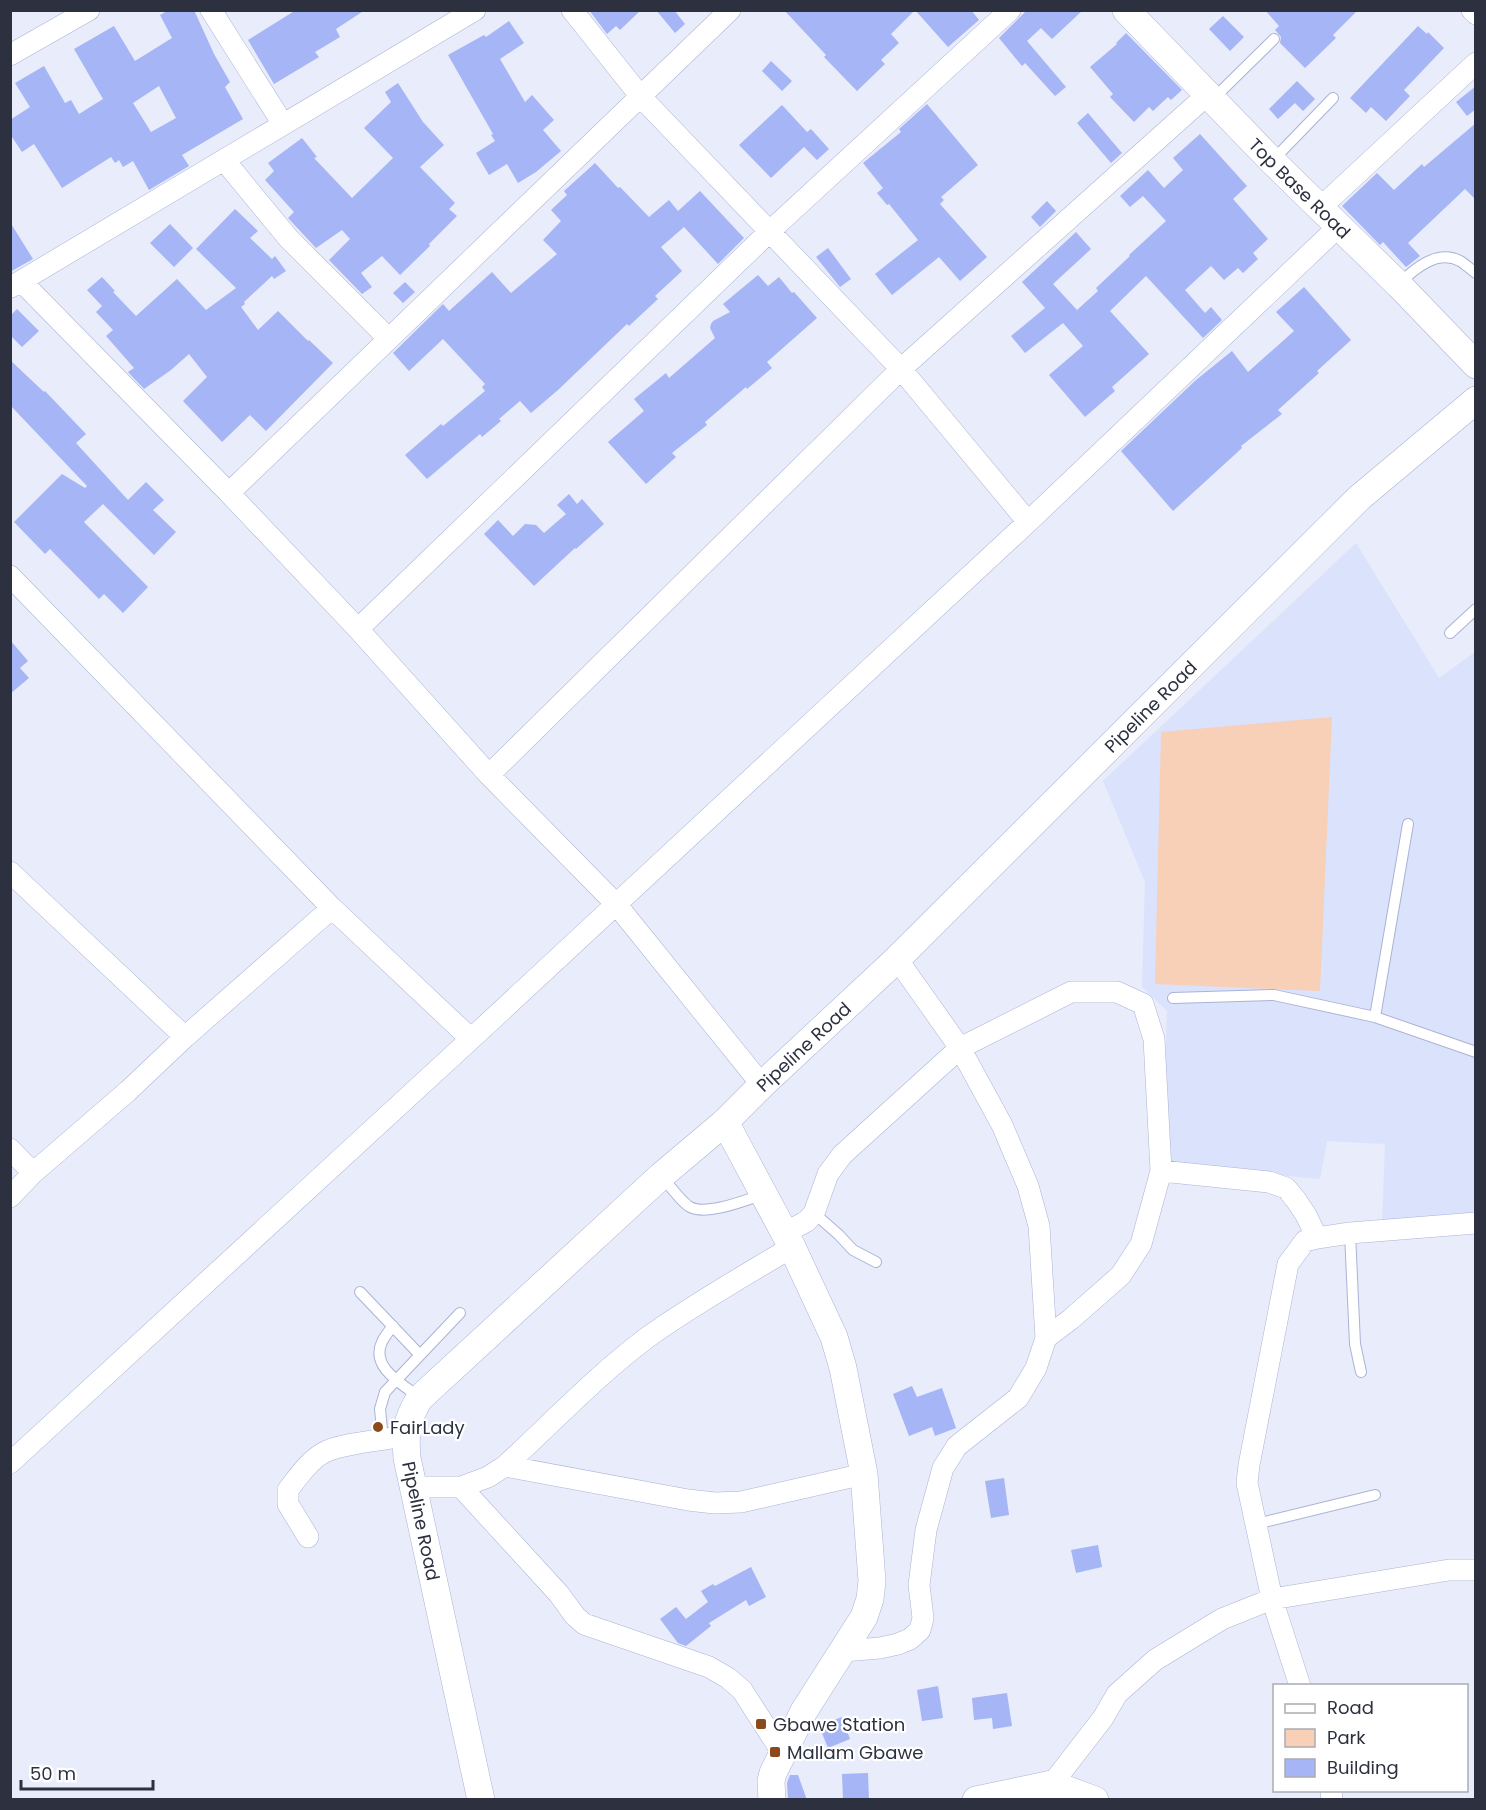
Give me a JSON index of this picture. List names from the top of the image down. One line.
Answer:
{"streets":{"street":["Top Base Road","Pipeline Road"]},"places":{"other":["FairLady"],"transit":["Gbawe Station","Mallam Gbawe"]},"legend":["Road","Park","Building"],"scale_bar":"50 m"}
